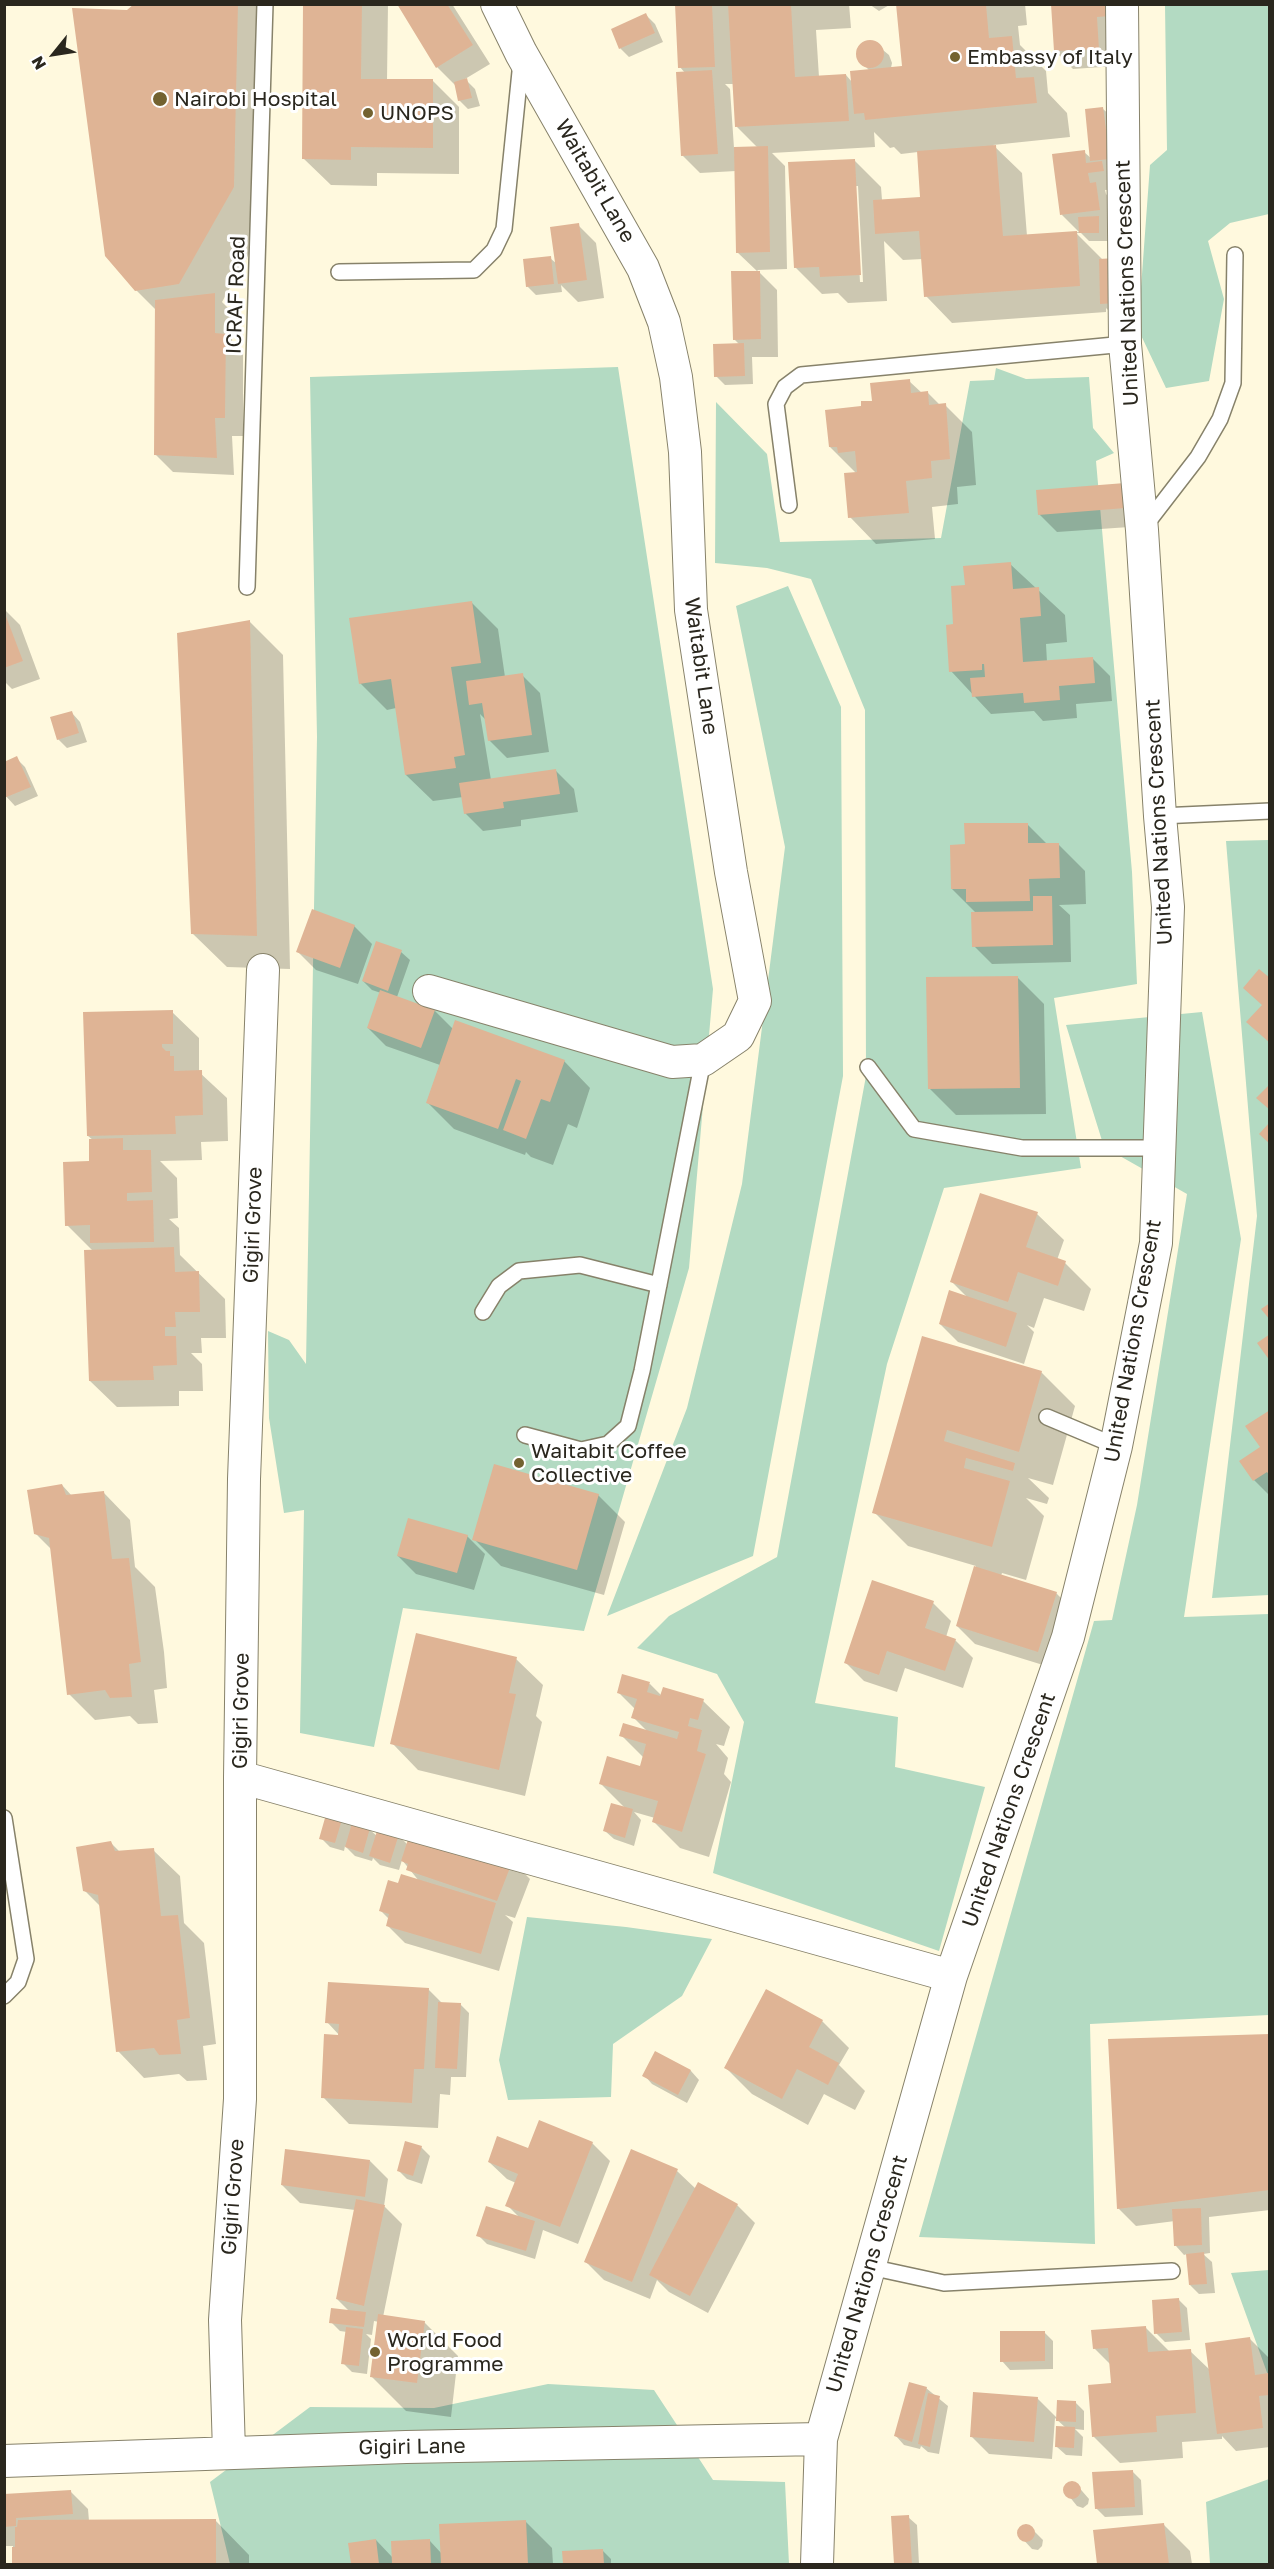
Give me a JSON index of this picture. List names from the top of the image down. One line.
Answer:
{"streets":{"street":["Waitabit Lane","United Nations Crescent","Gigiri Grove","Gigiri Lane"],"lane":["ICRAF Road"]},"crossings":[["United Nations Crescent","Gigiri Lane"],["Gigiri Grove","Gigiri Lane"]],"places":["Embassy of Italy","Nairobi Hospital","UNOPS","Waitabit Coffee Collective","World Food Programme"],"north":"bottom left"}
